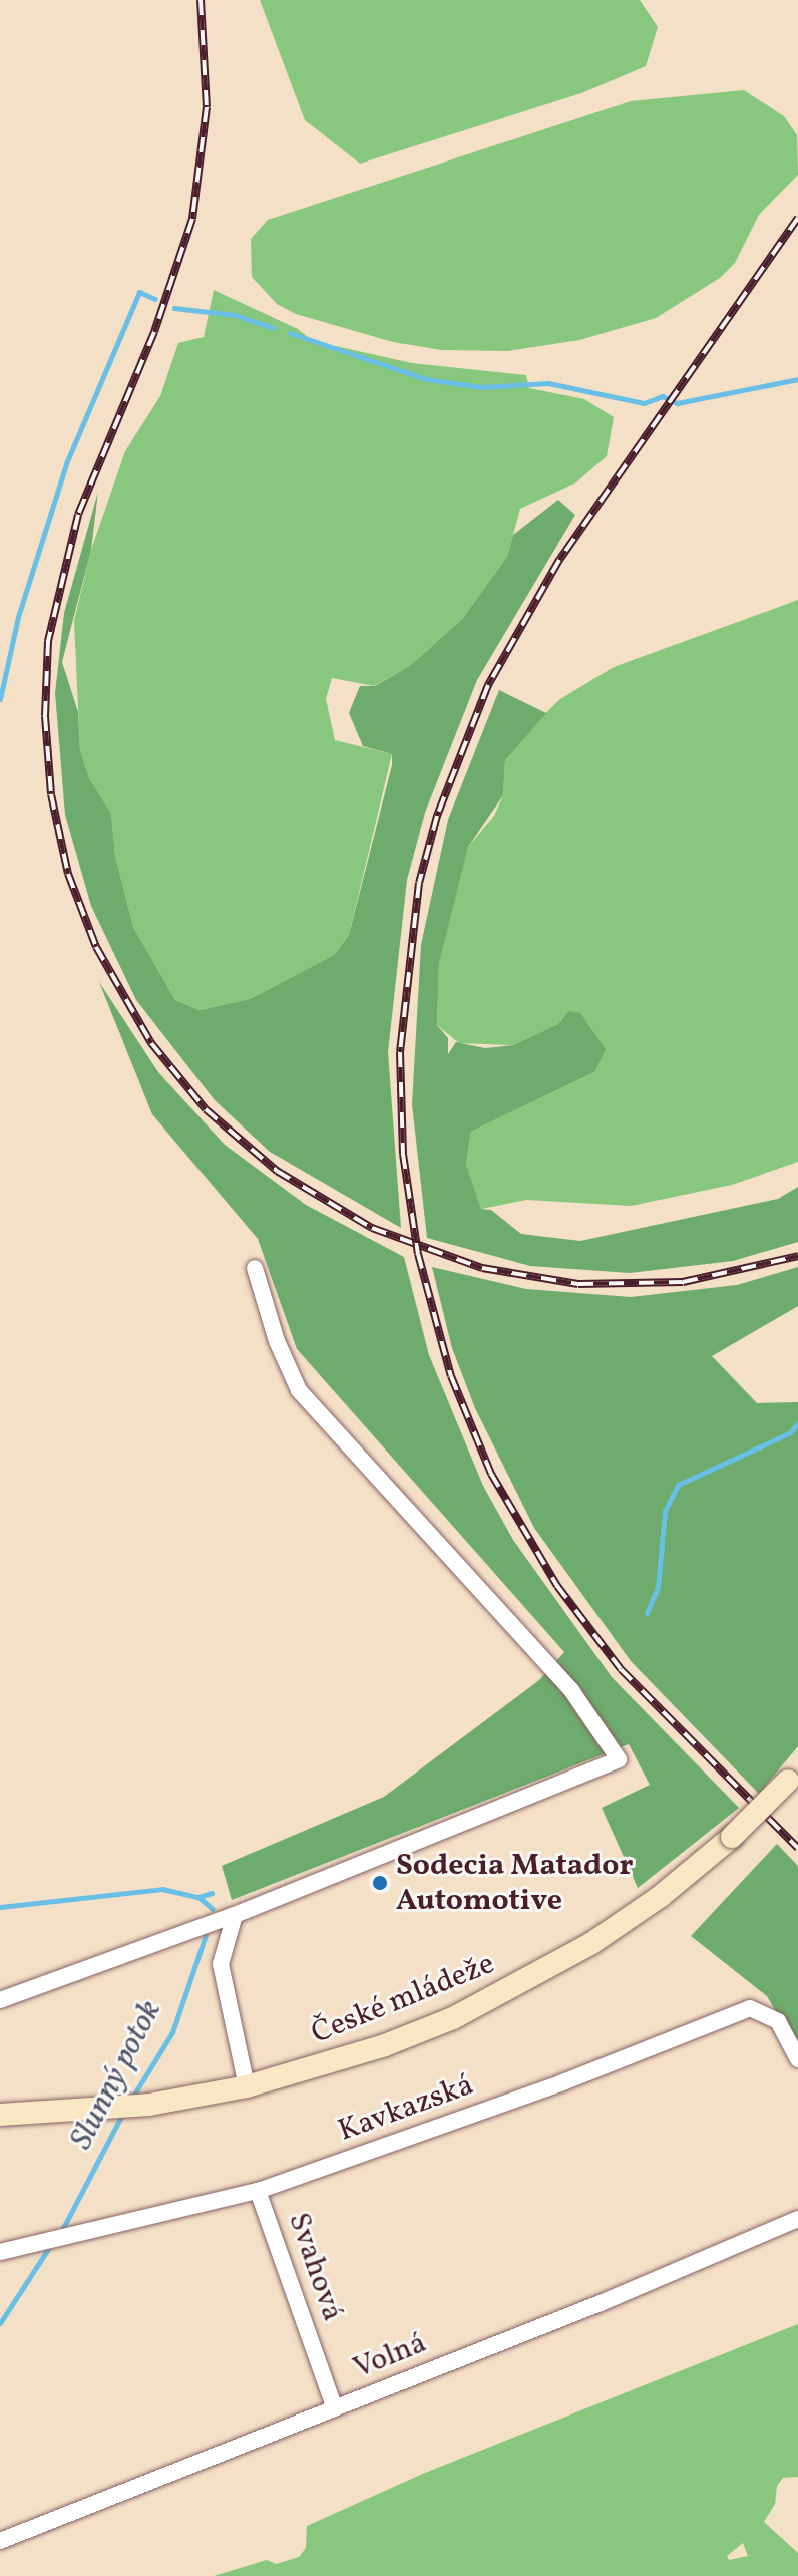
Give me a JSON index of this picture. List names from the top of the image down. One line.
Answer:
{"streets":{"street":["České mládeže","Kavkazská","Svahová","Volná"]},"crossings":[["Kavkazská","Svahová"],["Svahová","Volná"]],"water":["Slunný potok"],"places":["Sodecia Matador Automotive"]}
